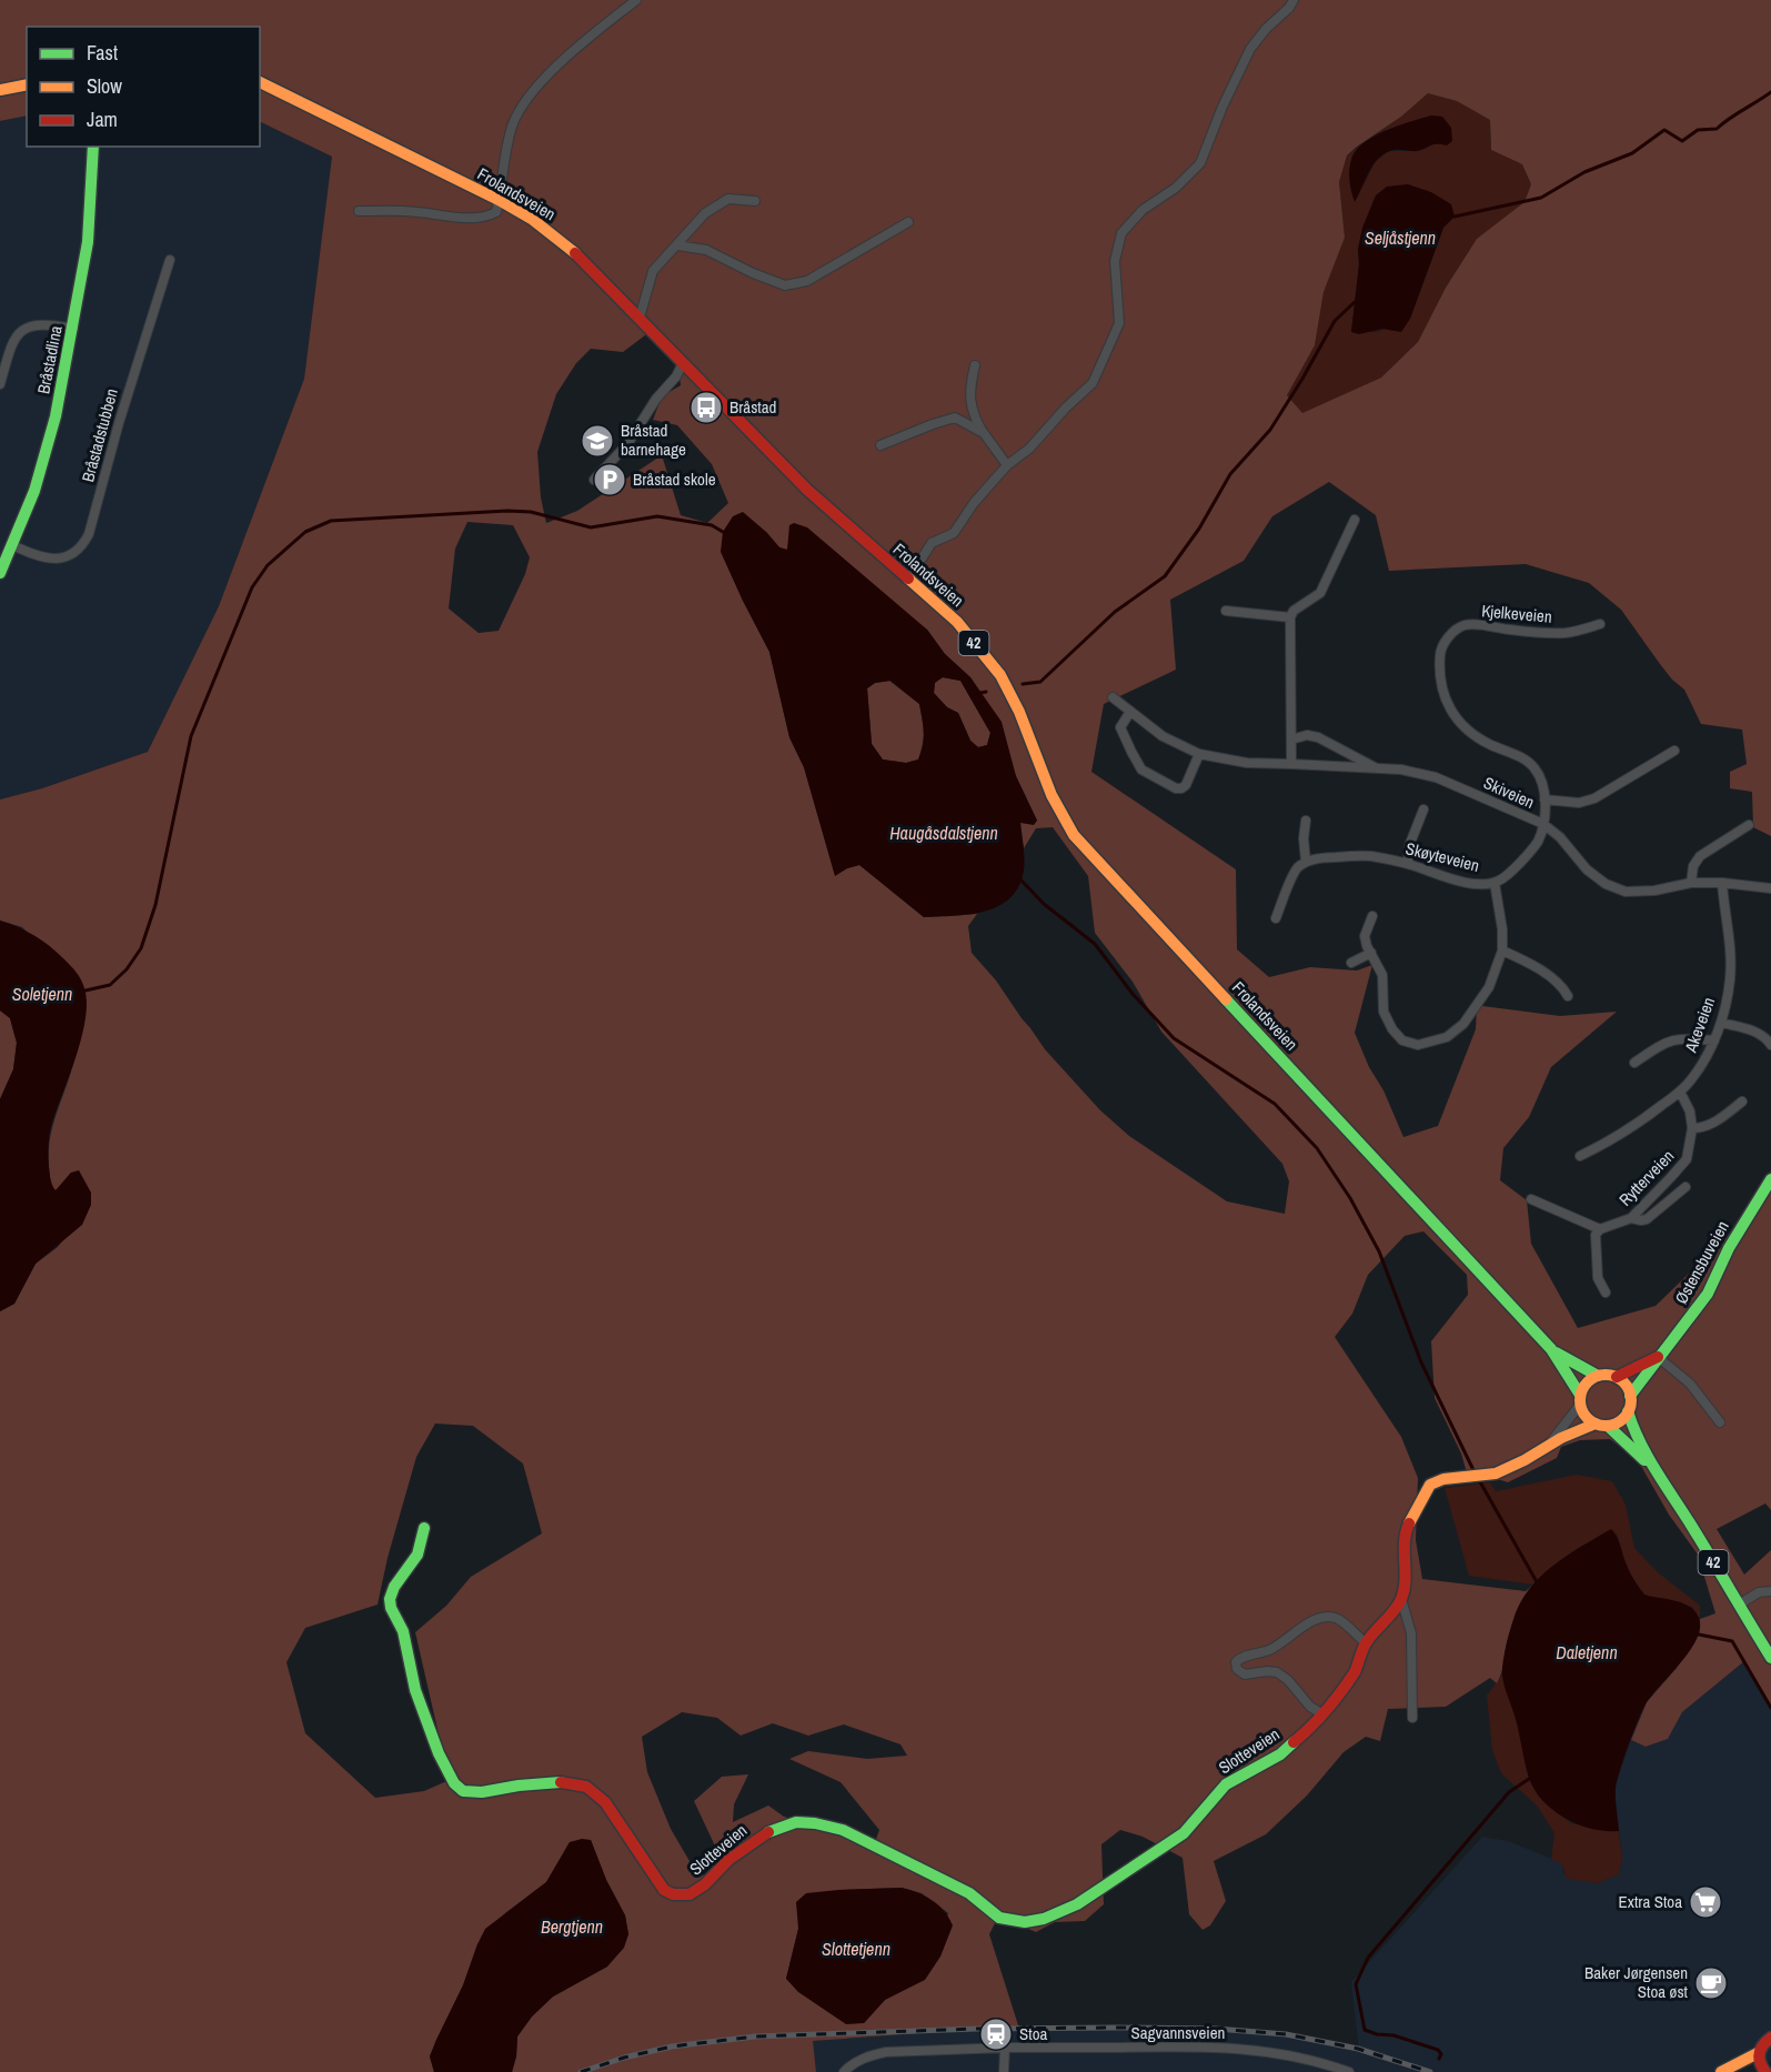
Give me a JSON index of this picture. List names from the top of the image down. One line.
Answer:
{"streets":{"main road":["Frolandsveien","Bråstadlina","42","Østensbuveien","Slotteveien"],"street":["Bråstadstubben","Kjelkeveien","Skiveien","Skøyteveien","Akeveien","Rytterveien","Sagvannsveien"]},"crossings":[["Frolandsveien","42"],["Frolandsveien","Østensbuveien"],["Bråstadlina","Bråstadstubben"],["Kjelkeveien","Skiveien"],["Kjelkeveien","Skøyteveien"],["42","Østensbuveien"],["Skiveien","Skøyteveien"],["Skiveien","Akeveien"],["Akeveien","Rytterveien"]],"water":["Seljåstjenn","Haugåsdalstjenn","Soletjenn","Daletjenn","Bergtjenn","Slottetjenn"],"places":{"bus stop":["Bråstad"],"school or university":["Bråstad barnehage"],"parking":["Bråstad skole"],"supermarket":["Extra Stoa"],"cafe":["Baker Jørgensen Stoa øst"],"station":["Stoa"]},"legend":["Fast","Slow","Jam"]}
